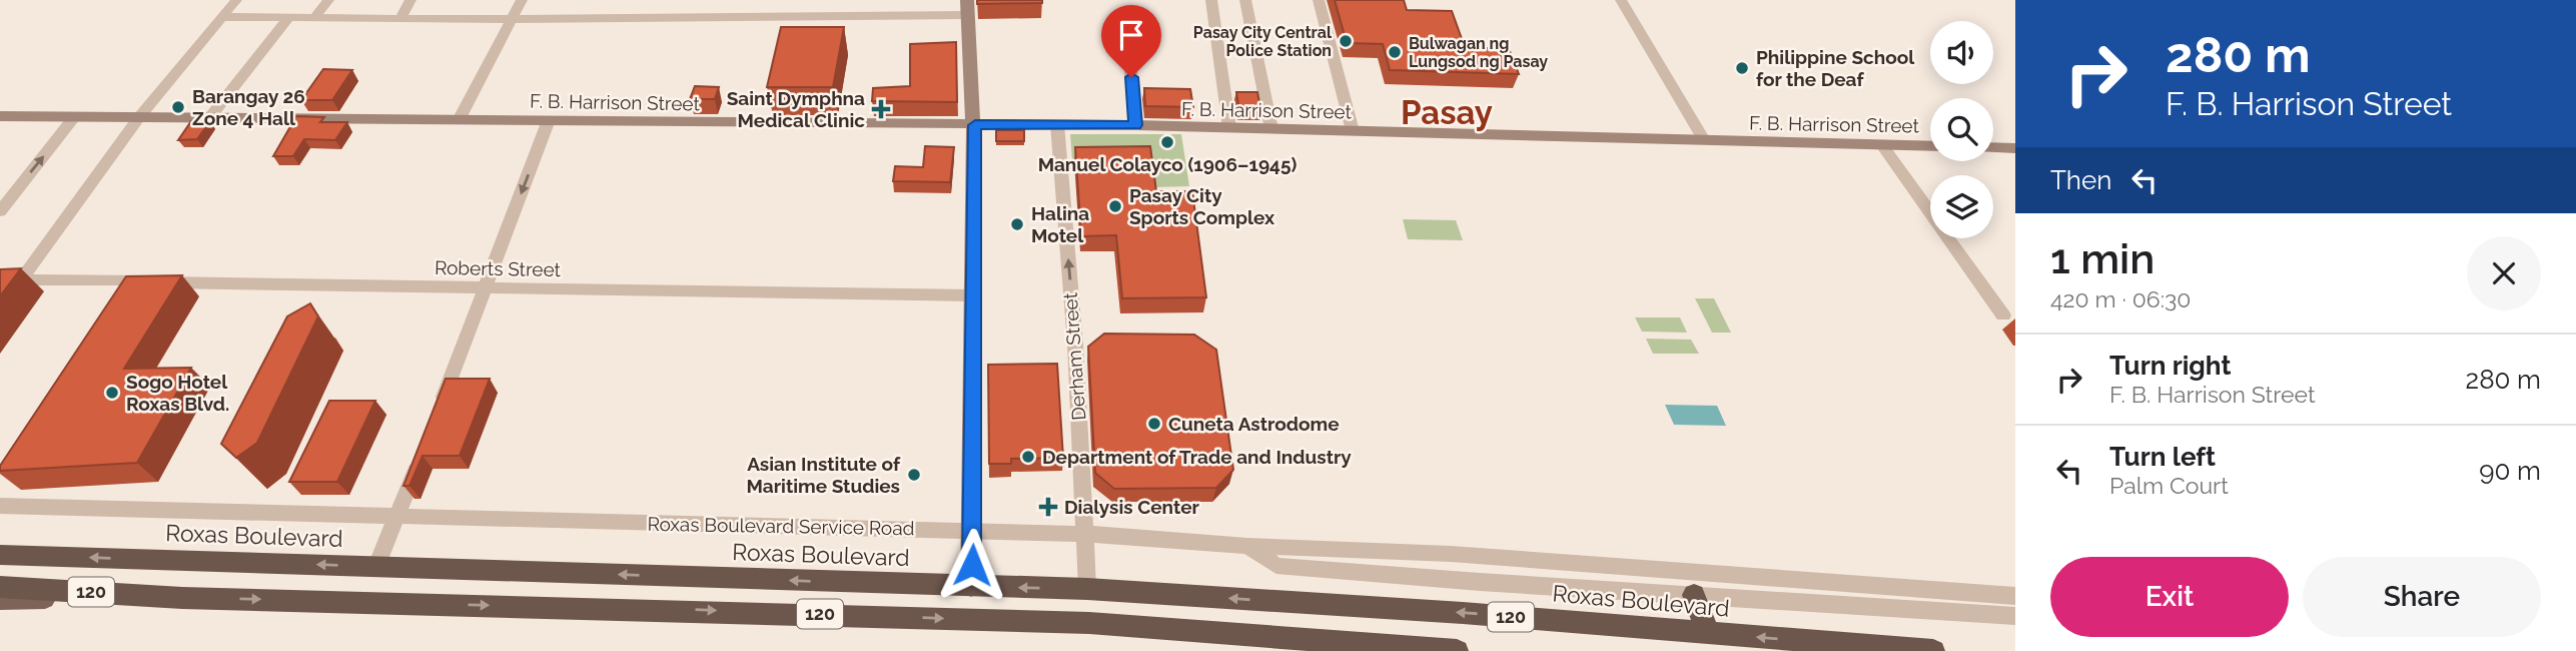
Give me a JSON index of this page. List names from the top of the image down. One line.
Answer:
{"streets":{"highway":["Roxas Boulevard","120"],"main road":["F. B. Harrison Street"],"street":["Roberts Street","Derham Street","Roxas Boulevard Service Road"]},"crossings":[["F. B. Harrison Street","Derham Street"],["Derham Street","Roxas Boulevard Service Road"],["Derham Street","Roxas Boulevard"]],"one_way":["Derham Street"],"districts":["Pasay"],"places":{"other":["Pasay City Central Police Station","Bulwagan ng Lungsod ng Pasay","Philippine School for the Deaf","Barangay 26 Zone 4 Hall","Manuel Colayco (1906–1945)","Pasay City Sports Complex","Halina Motel","Sogo Hotel Roxas Blvd.","Cuneta Astrodome","Department of Trade and Industry","Asian Institute of Maritime Studies"],"health":["Saint Dymphna Medical Clinic","Dialysis Center"]},"page":{"turn":["280 m","F. B. Harrison Street"],"then":"Then","heading":["1 min","420 m · 06:30"],"list":[{"name":"Turn right","note":"F. B. Harrison Street","value":"280 m"},{"name":"Turn left","note":"Palm Court","value":"90 m"}],"buttons":["Exit","Share"]}}
